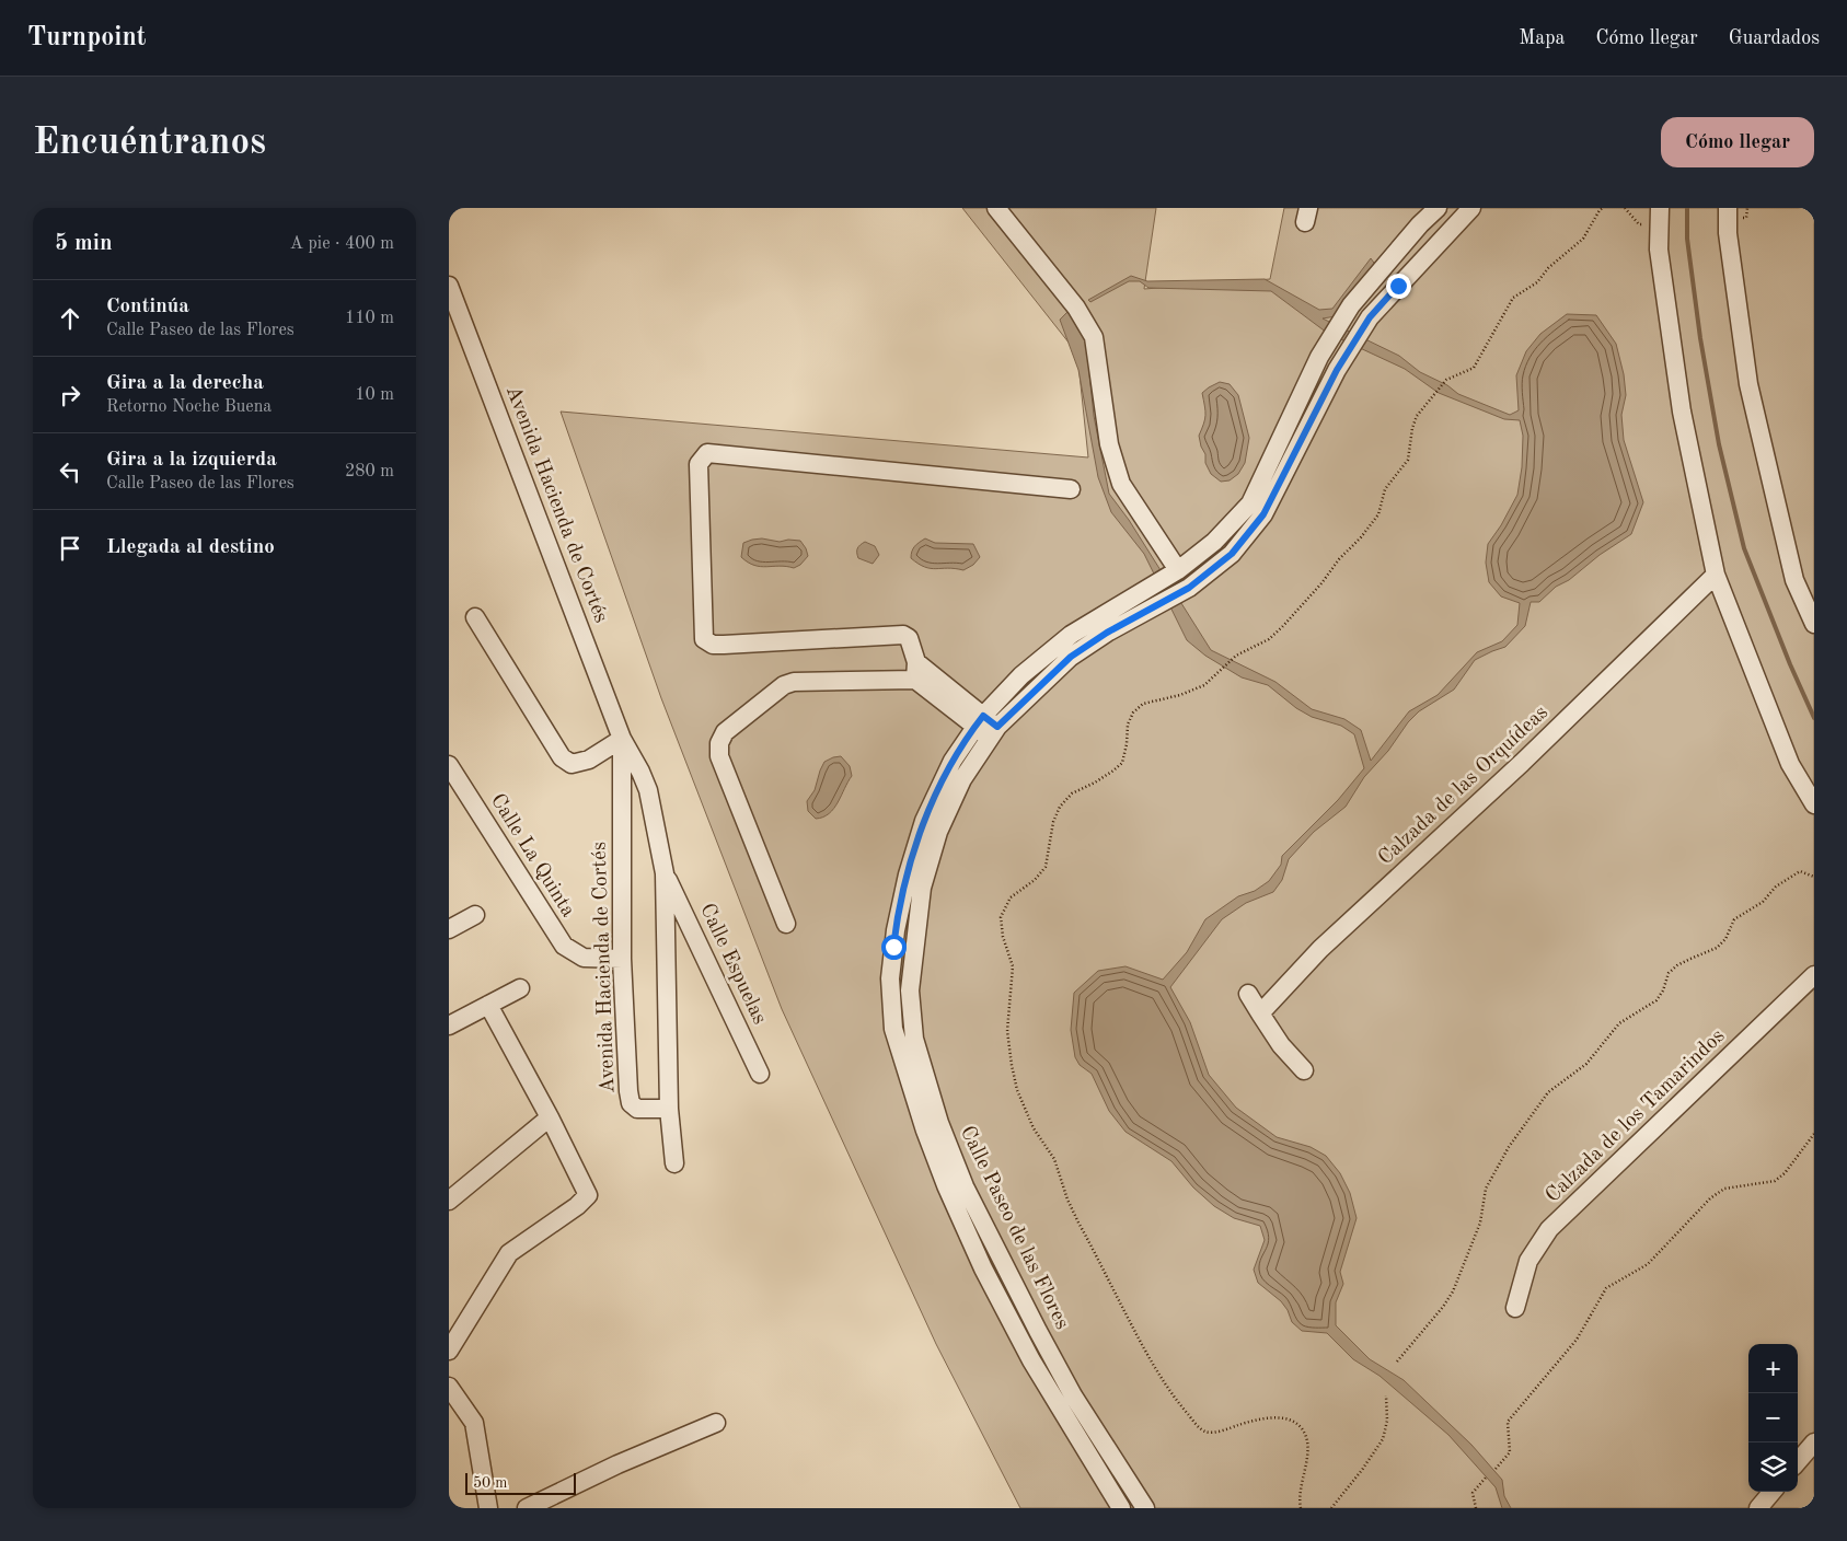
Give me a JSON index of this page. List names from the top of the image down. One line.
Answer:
{"streets":{"street":["Avenida Hacienda de Cortés","Calzada de las Orquídeas","Calle La Quinta","Calle Espuelas","Calzada de los Tamarindos","Calle Paseo de las Flores"]},"crossings":[["Avenida Hacienda de Cortés","Calle La Quinta"],["Avenida Hacienda de Cortés","Calle Espuelas"]],"scale_bar":"50 m","page":{"header":"Turnpoint","nav":["Mapa","Cómo llegar","Guardados"],"buttons":"Cómo llegar","title":"Encuéntranos","heading":["5 min","A pie · 400 m"],"list":[["Continúa","Calle Paseo de las Flores","110 m"],["Gira a la derecha","Retorno Noche Buena","10 m"],["Gira a la izquierda","Calle Paseo de las Flores","280 m"],"Llegada al destino"],"map_buttons":["+","−"],"scale":"50 m"}}
